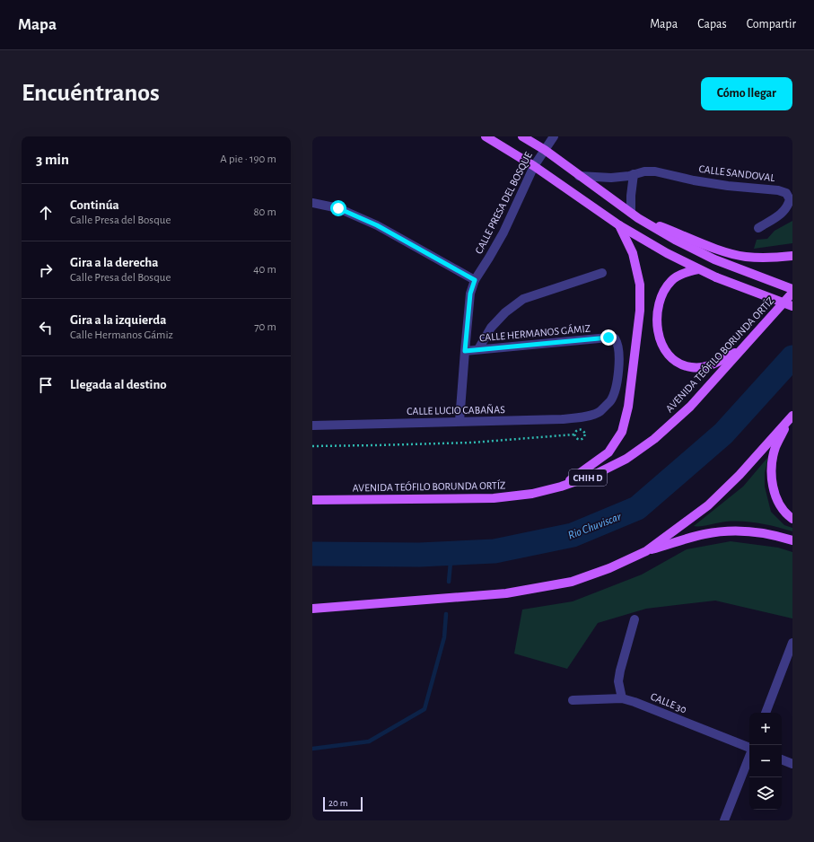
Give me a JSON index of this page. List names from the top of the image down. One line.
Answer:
{"streets":{"main road":["AVENIDA TEÓFILO BORUNDA ORTÍZ","CHIH D"],"street":["CALLE SANDOVAL","CALLE PRESA DEL BOSQUE","CALLE HERMANOS GÁMIZ","CALLE LUCIO CABAÑAS","CALLE 30"]},"crossings":[["CALLE PRESA DEL BOSQUE","CALLE HERMANOS GÁMIZ"],["CALLE PRESA DEL BOSQUE","CALLE LUCIO CABAÑAS"],["CALLE HERMANOS GÁMIZ","CALLE LUCIO CABAÑAS"]],"water":["Rio Chuviscar"],"scale_bar":"20 m","page":{"header":"Mapa","nav":["Mapa","Capas","Compartir"],"buttons":"Cómo llegar","title":"Encuéntranos","heading":["3 min","A pie · 190 m"],"list":[["Continúa","Calle Presa del Bosque","80 m"],["Gira a la derecha","Calle Presa del Bosque","40 m"],["Gira a la izquierda","Calle Hermanos Gámiz","70 m"],"Llegada al destino"],"map_buttons":["+","−"],"scale":"20 m"}}
